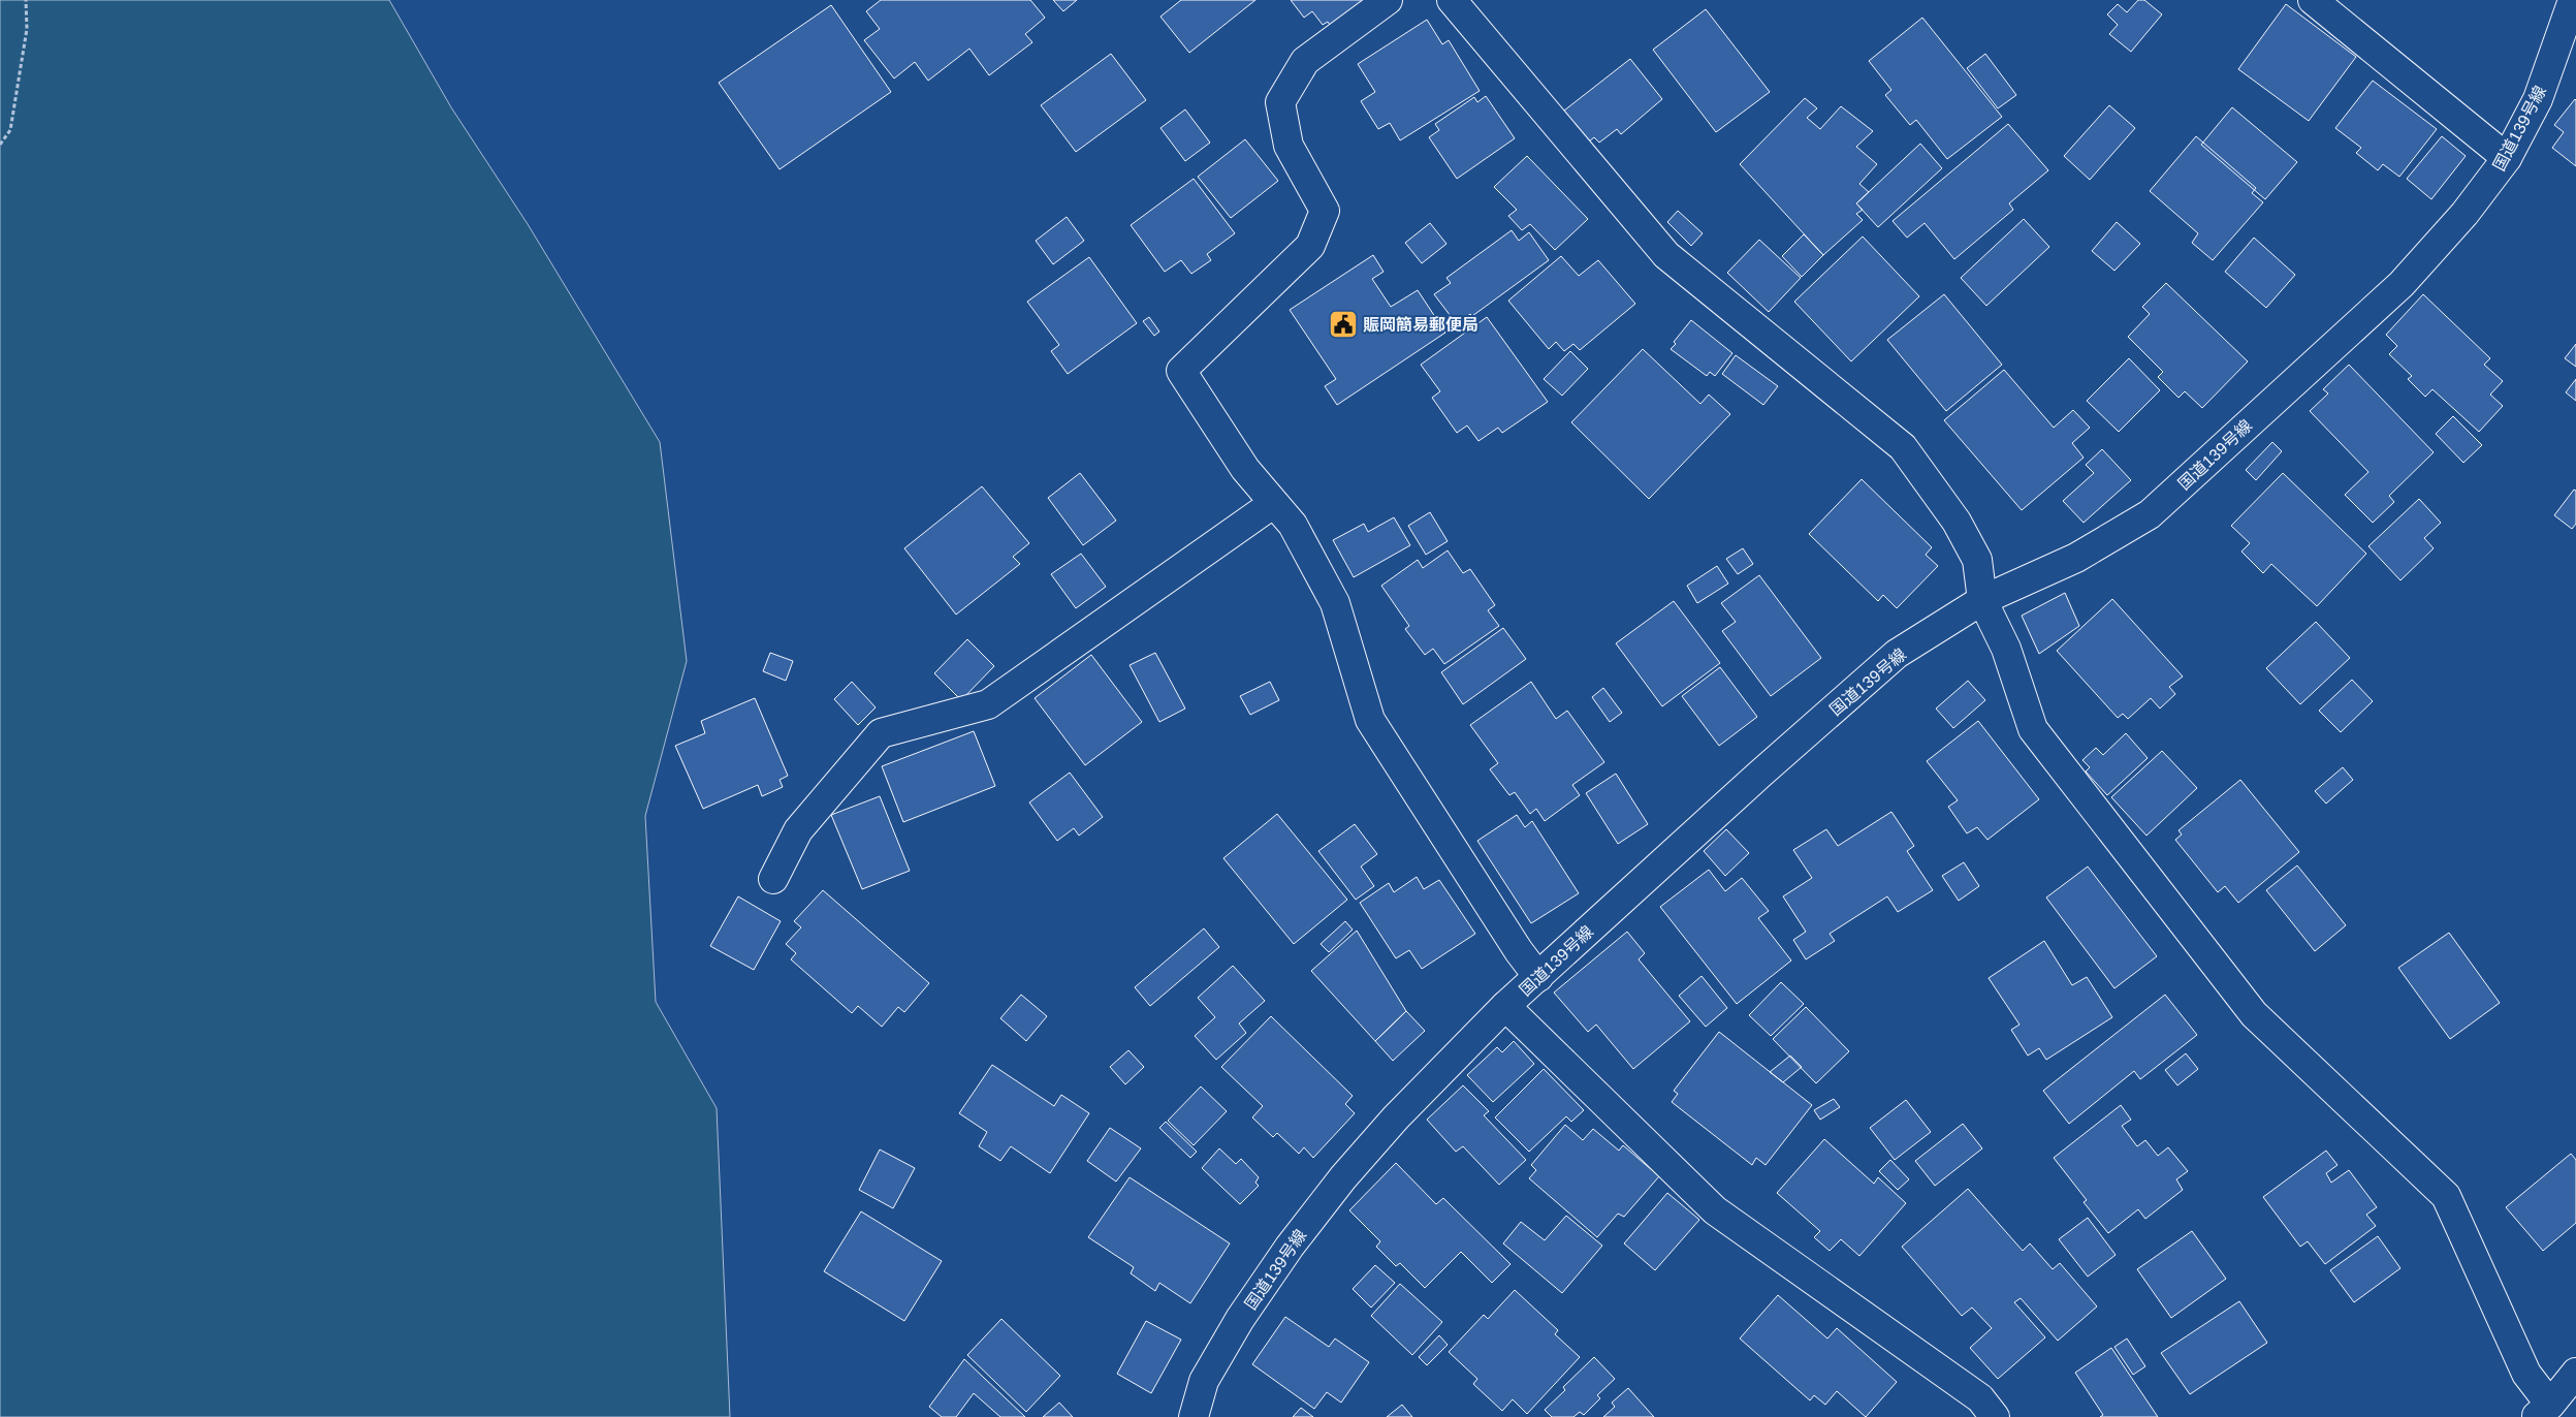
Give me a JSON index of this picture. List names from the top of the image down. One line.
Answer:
{"streets":{"main road":["国道139号線"]},"places":{"public building":["賑岡簡易郵便局"]}}
